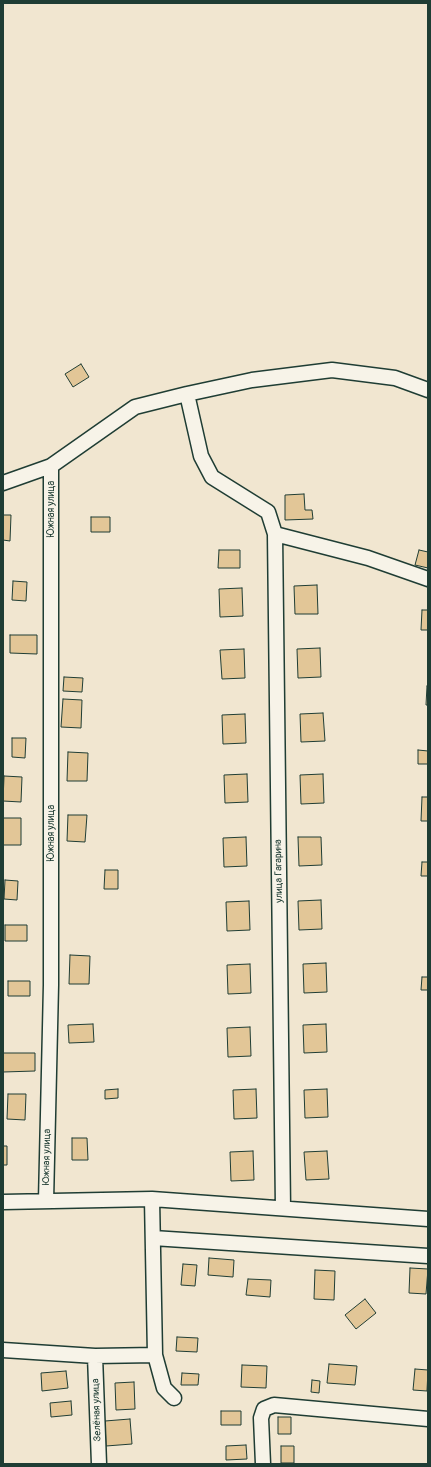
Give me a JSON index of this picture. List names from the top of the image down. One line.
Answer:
{"streets":{"street":["Южная улица","улица Гагарина","Зелёная улица"]}}
